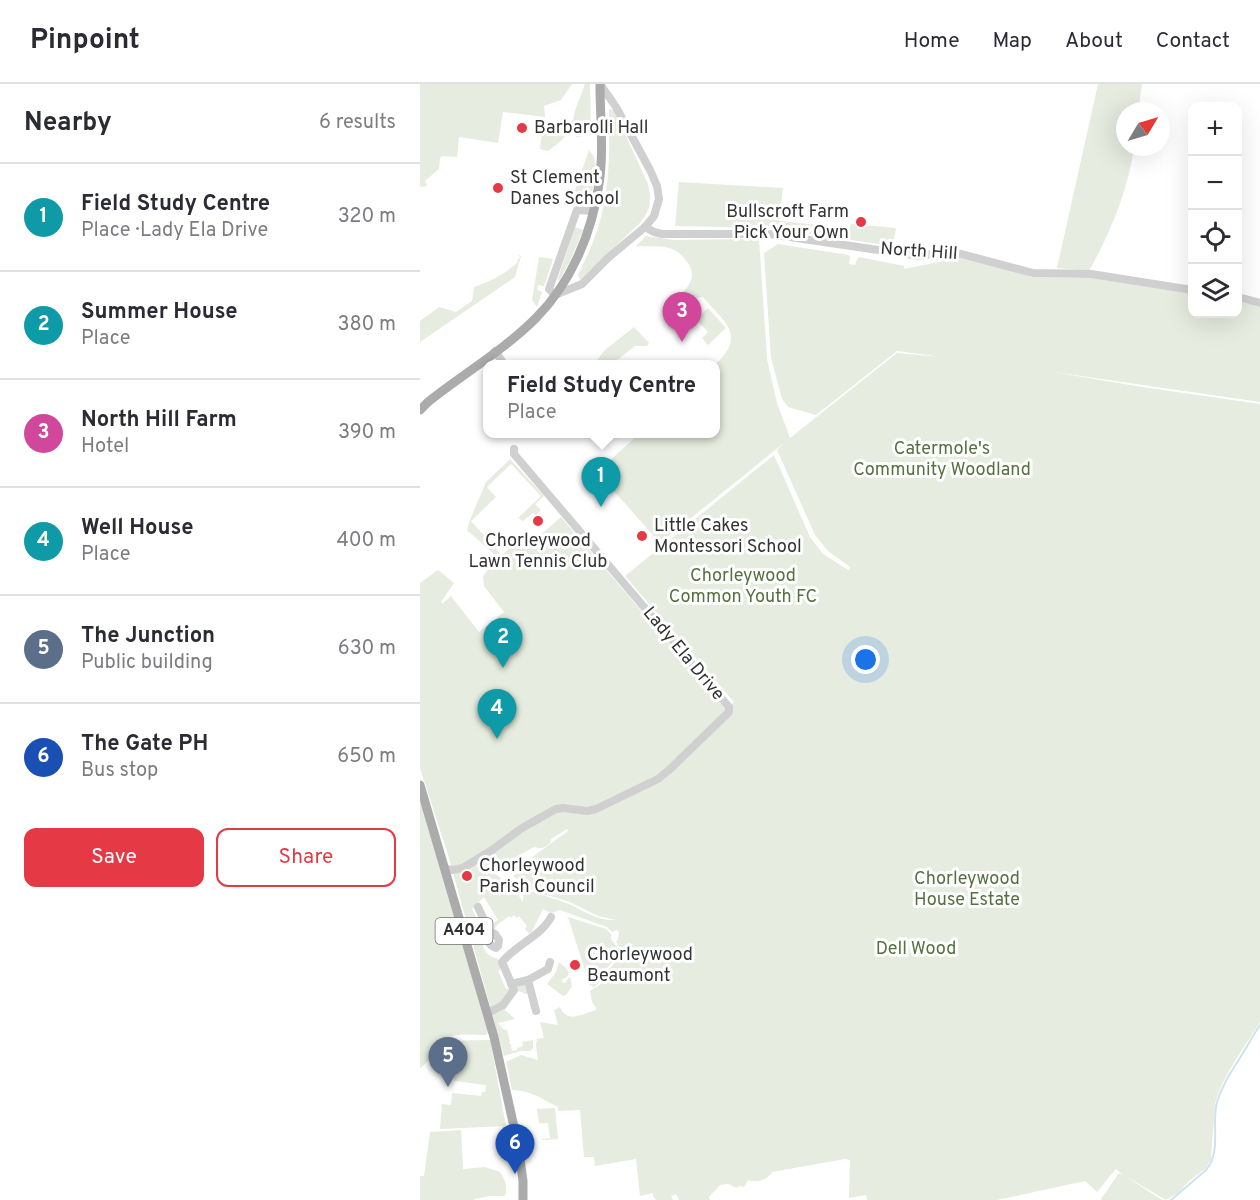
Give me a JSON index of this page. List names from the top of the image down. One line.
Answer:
{"streets":{"main road":["A404"],"street":["North Hill","Lady Ela Drive"]},"crossings":[["Lady Ela Drive","A404"]],"parks":["Catermole's Community Woodland","Chorleywood Common Youth FC","Chorleywood House Estate","Dell Wood"],"places":["Barbarolli Hall","St Clement Danes School","Bullscroft Farm Pick Your Own","Chorleywood Lawn Tennis Club","Little Cakes Montessori School","Chorleywood Parish Council","Chorleywood Beaumont"],"north":"top right","page":{"header":"Pinpoint","nav":["Home","Map","About","Contact"],"heading":["Nearby","6 results"],"map_buttons":["+","−"],"list":[{"mark":"1","name":"Field Study Centre","note":"Place · Lady Ela Drive","value":"320 m"},{"mark":"2","name":"Summer House","note":"Place","value":"380 m"},{"mark":"3","name":"North Hill Farm","note":"Hotel","value":"390 m"},{"mark":"4","name":"Well House","note":"Place","value":"400 m"},{"mark":"5","name":"The Junction","note":"Public building","value":"630 m"},{"mark":"6","name":"The Gate PH","note":"Bus stop","value":"650 m"}],"pins":["3","1","2","4","5","6"],"popup":["Field Study Centre","Place"],"buttons":["Save","Share"]}}
